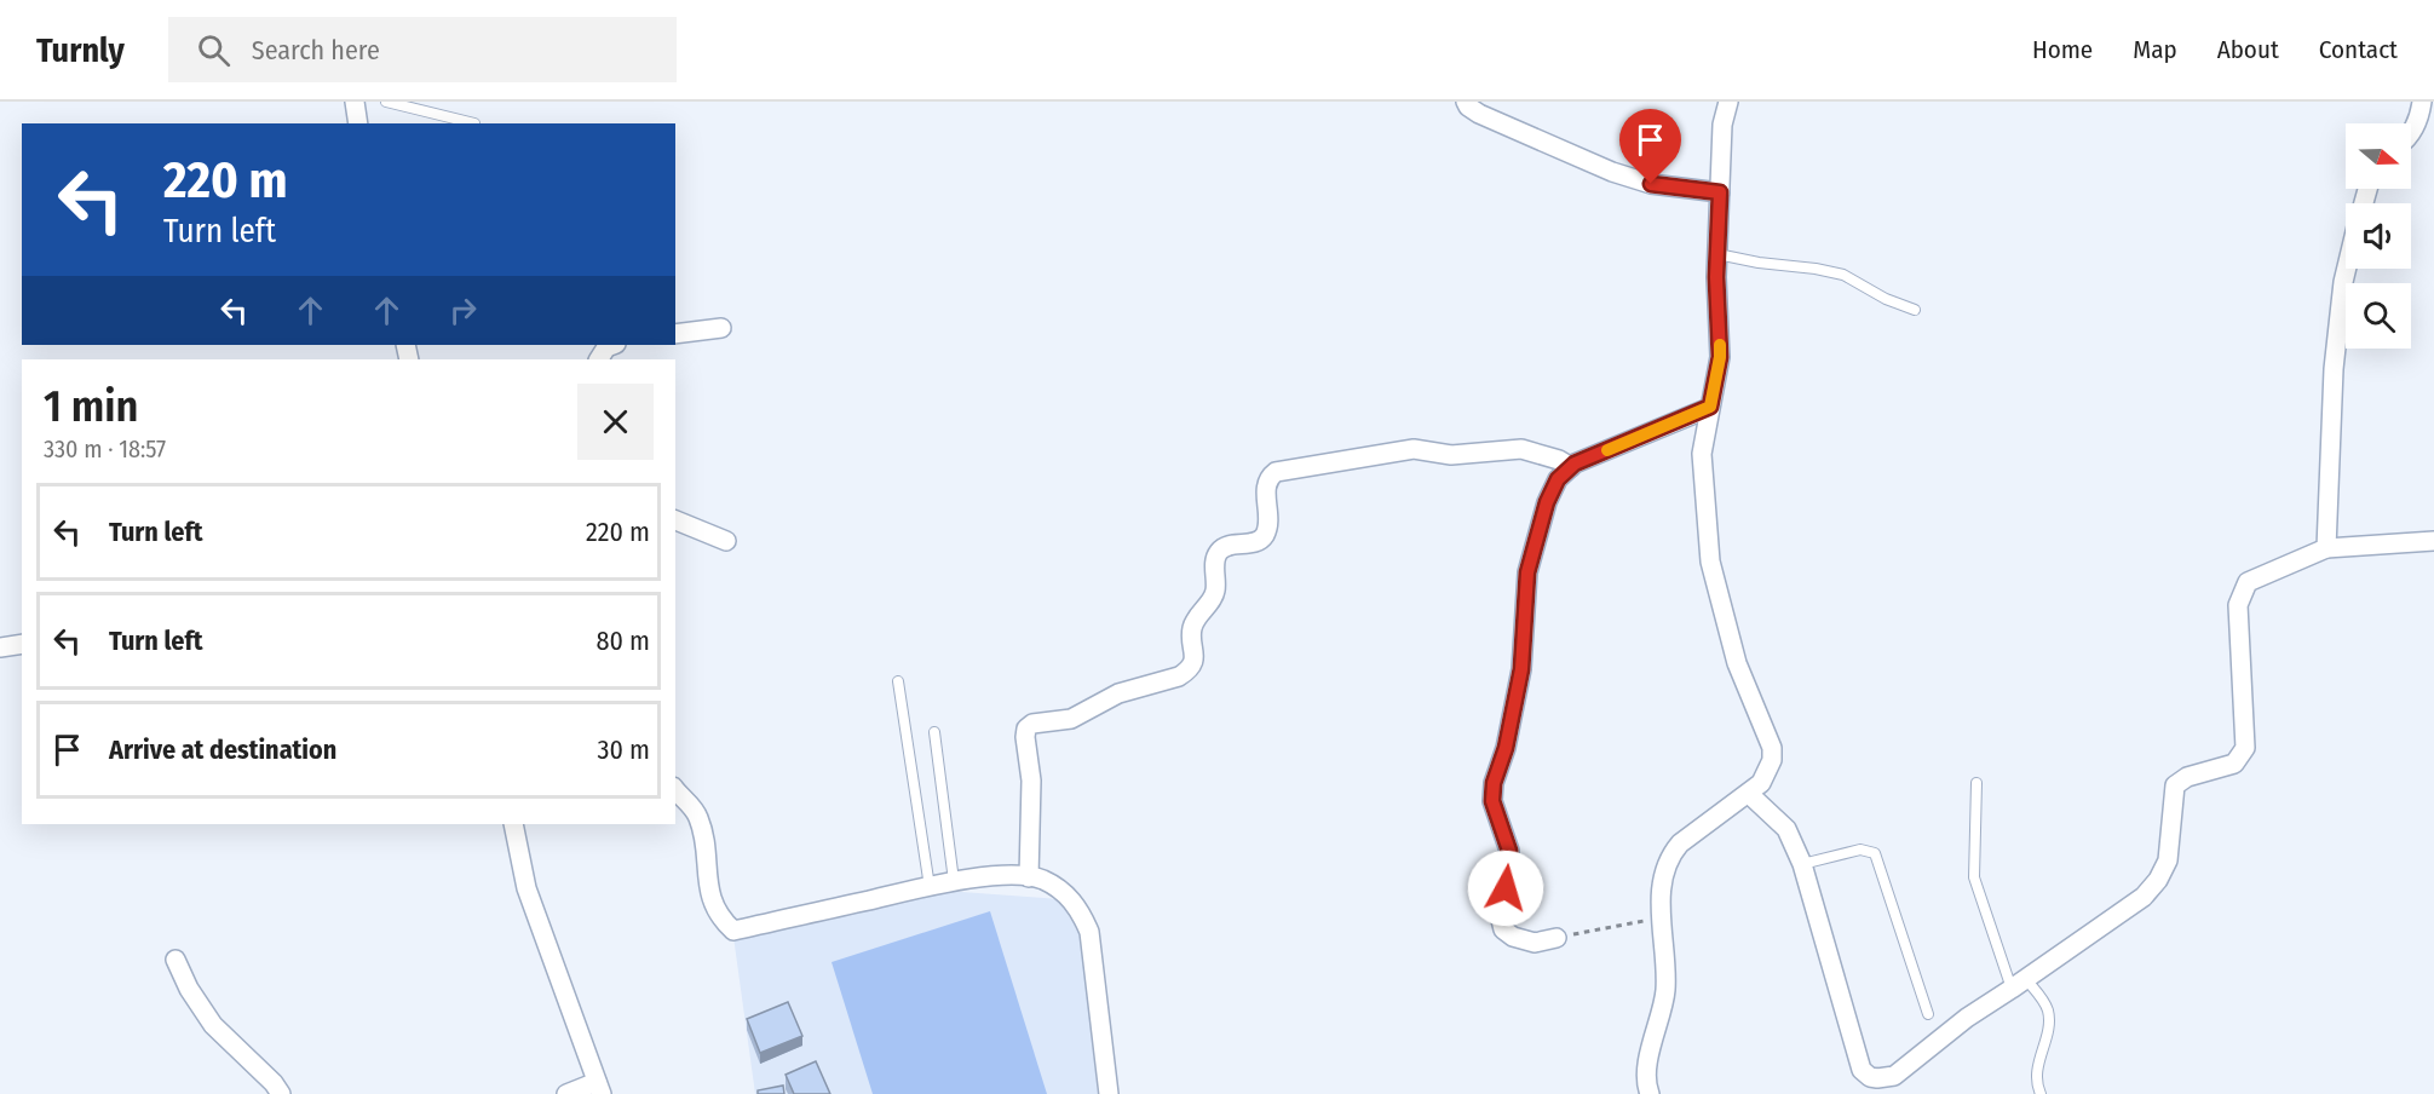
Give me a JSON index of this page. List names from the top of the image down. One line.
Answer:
{"north":"right","page":{"header":"Turnly","search":"Search here","nav":["Home","Map","About","Contact"],"turn":["220 m","Turn left"],"heading":["1 min","330 m · 18:57"],"list":[{"name":"Turn left","value":"220 m"},{"name":"Turn left","value":"80 m"},{"name":"Arrive at destination","value":"30 m"}]}}
